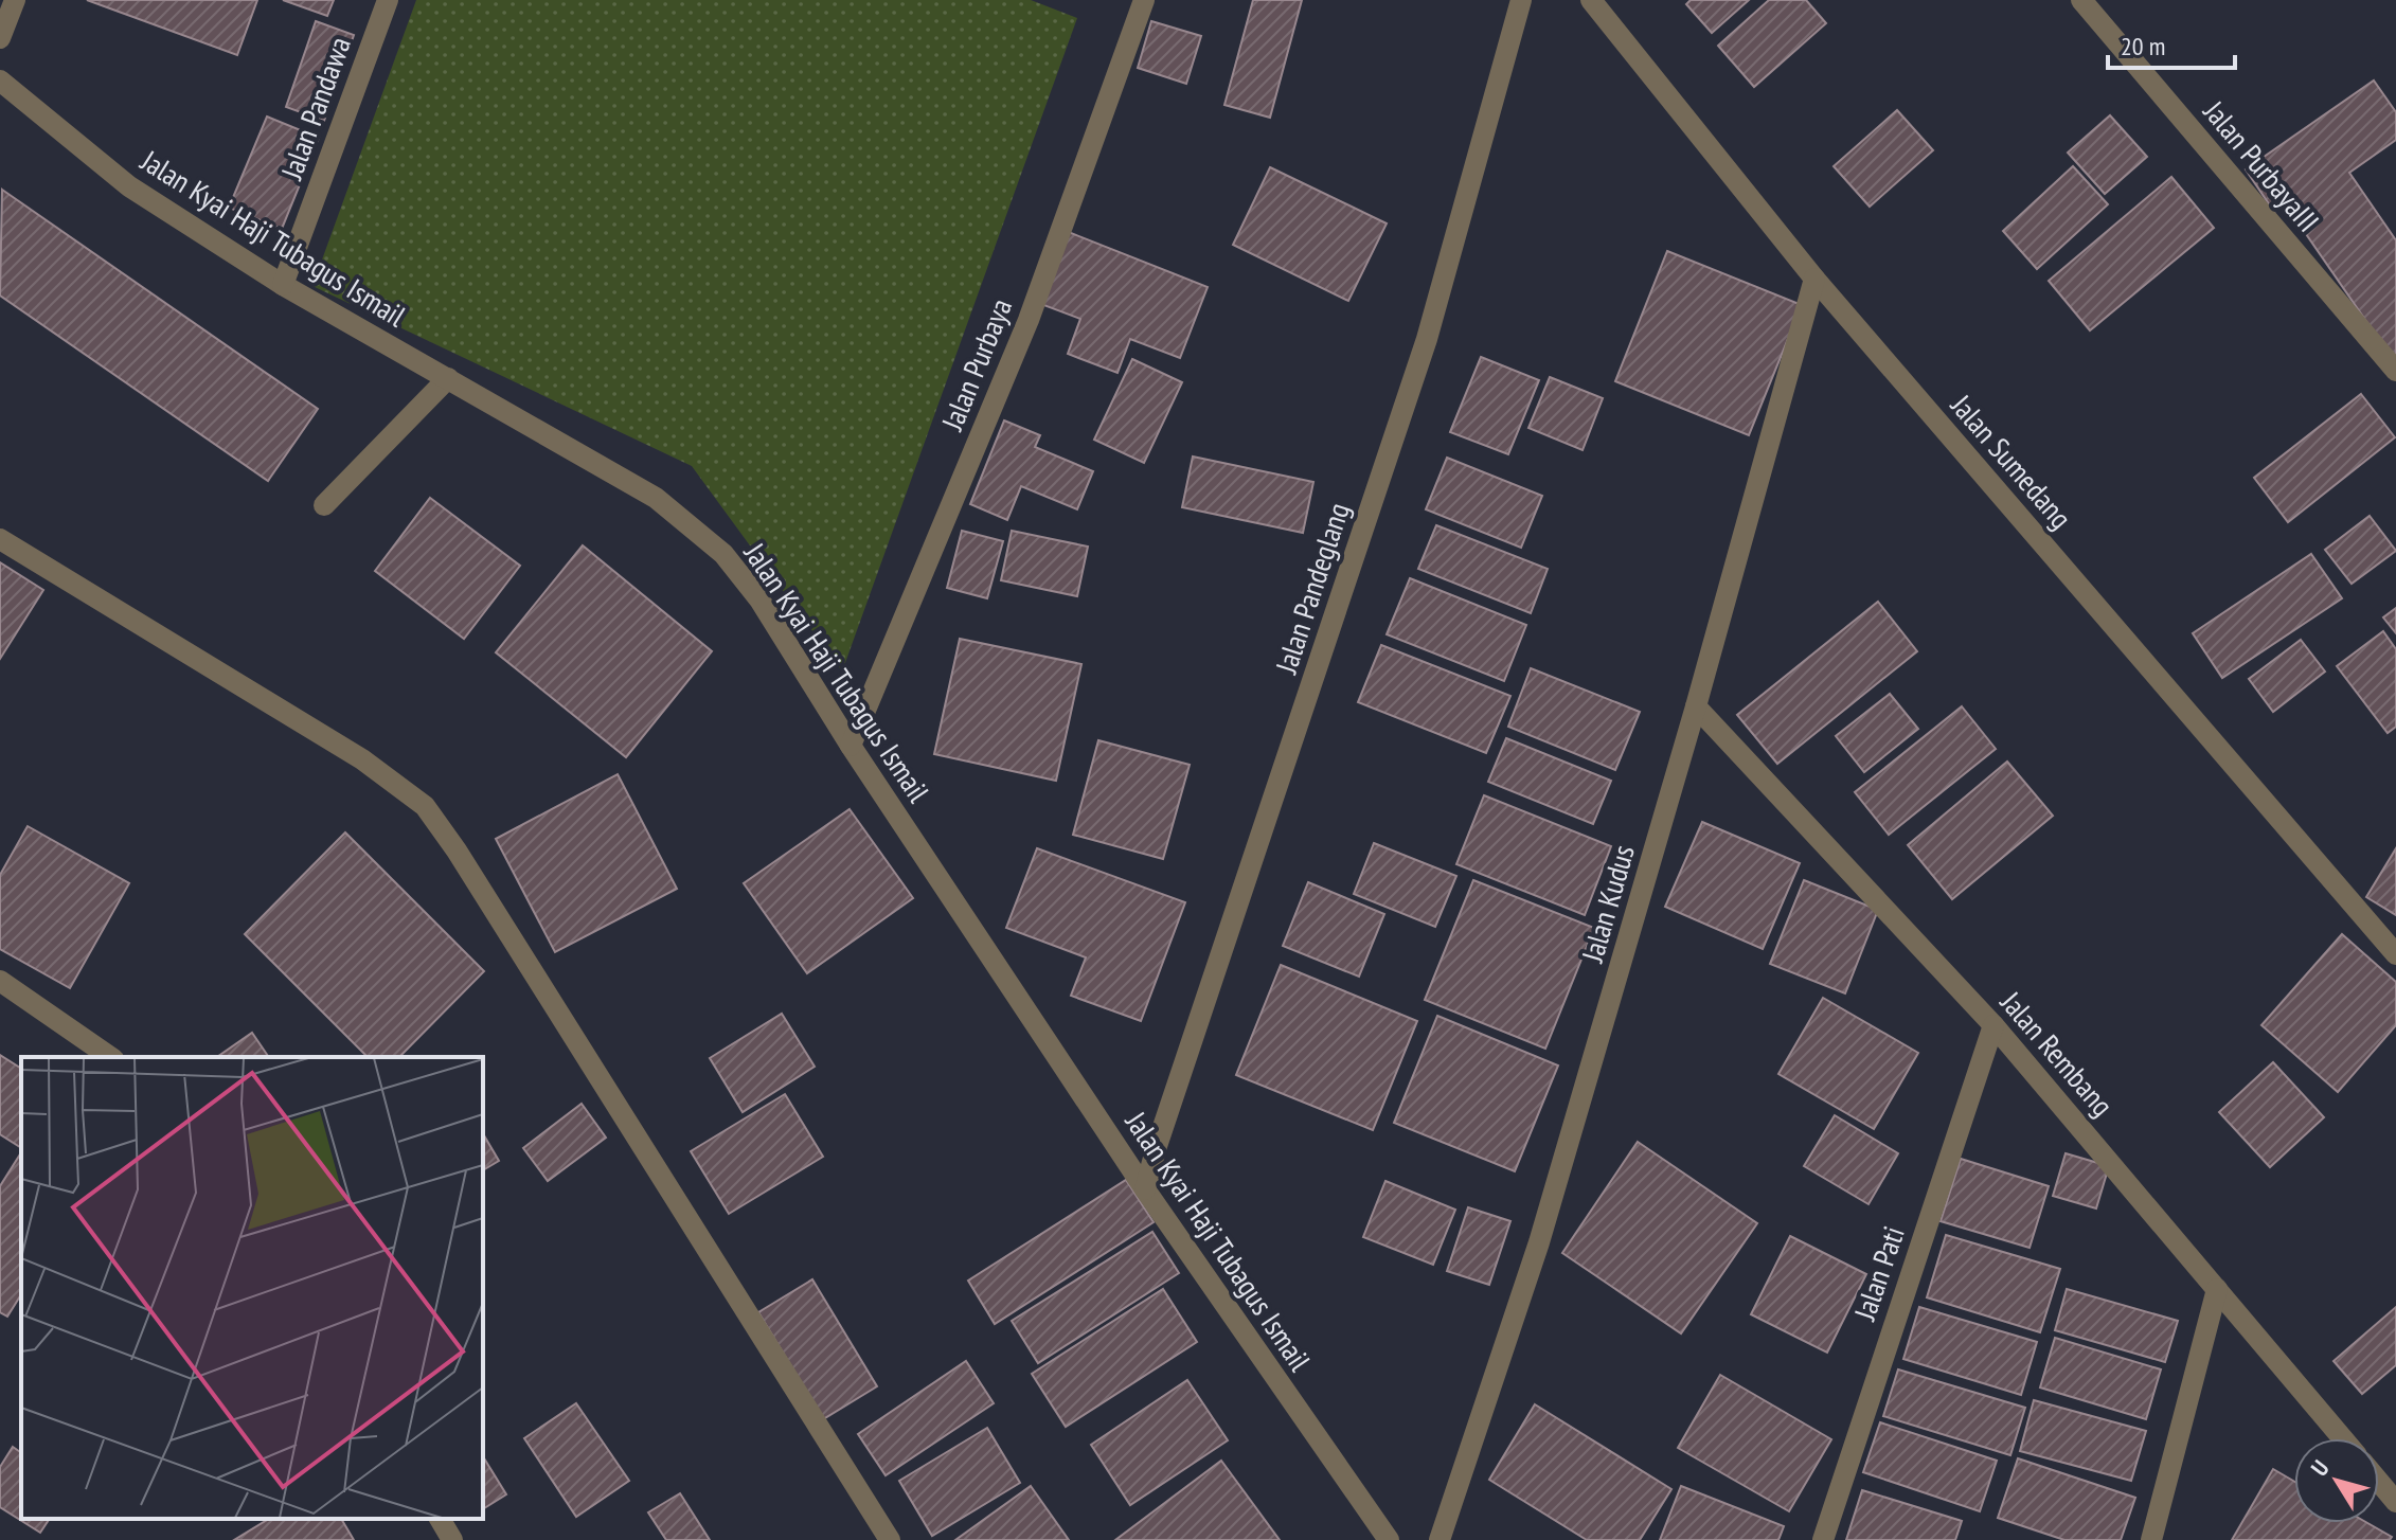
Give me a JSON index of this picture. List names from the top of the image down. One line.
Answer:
{"streets":{"street":["Jalan Pandawa","Jalan PurbayaIII","Jalan Kyai Haji Tubagus Ismail","Jalan Purbaya","Jalan Sumedang","Jalan Pandeglang","Jalan Kudus","Jalan Rembang","Jalan Pati"]},"crossings":[["Jalan Pandawa","Jalan Kyai Haji Tubagus Ismail"],["Jalan Kyai Haji Tubagus Ismail","Jalan Purbaya"],["Jalan Kyai Haji Tubagus Ismail","Jalan Pandeglang"],["Jalan Sumedang","Jalan Kudus"],["Jalan Kudus","Jalan Rembang"],["Jalan Rembang","Jalan Pati"]],"scale_bar":"20 m","north":"top left"}
